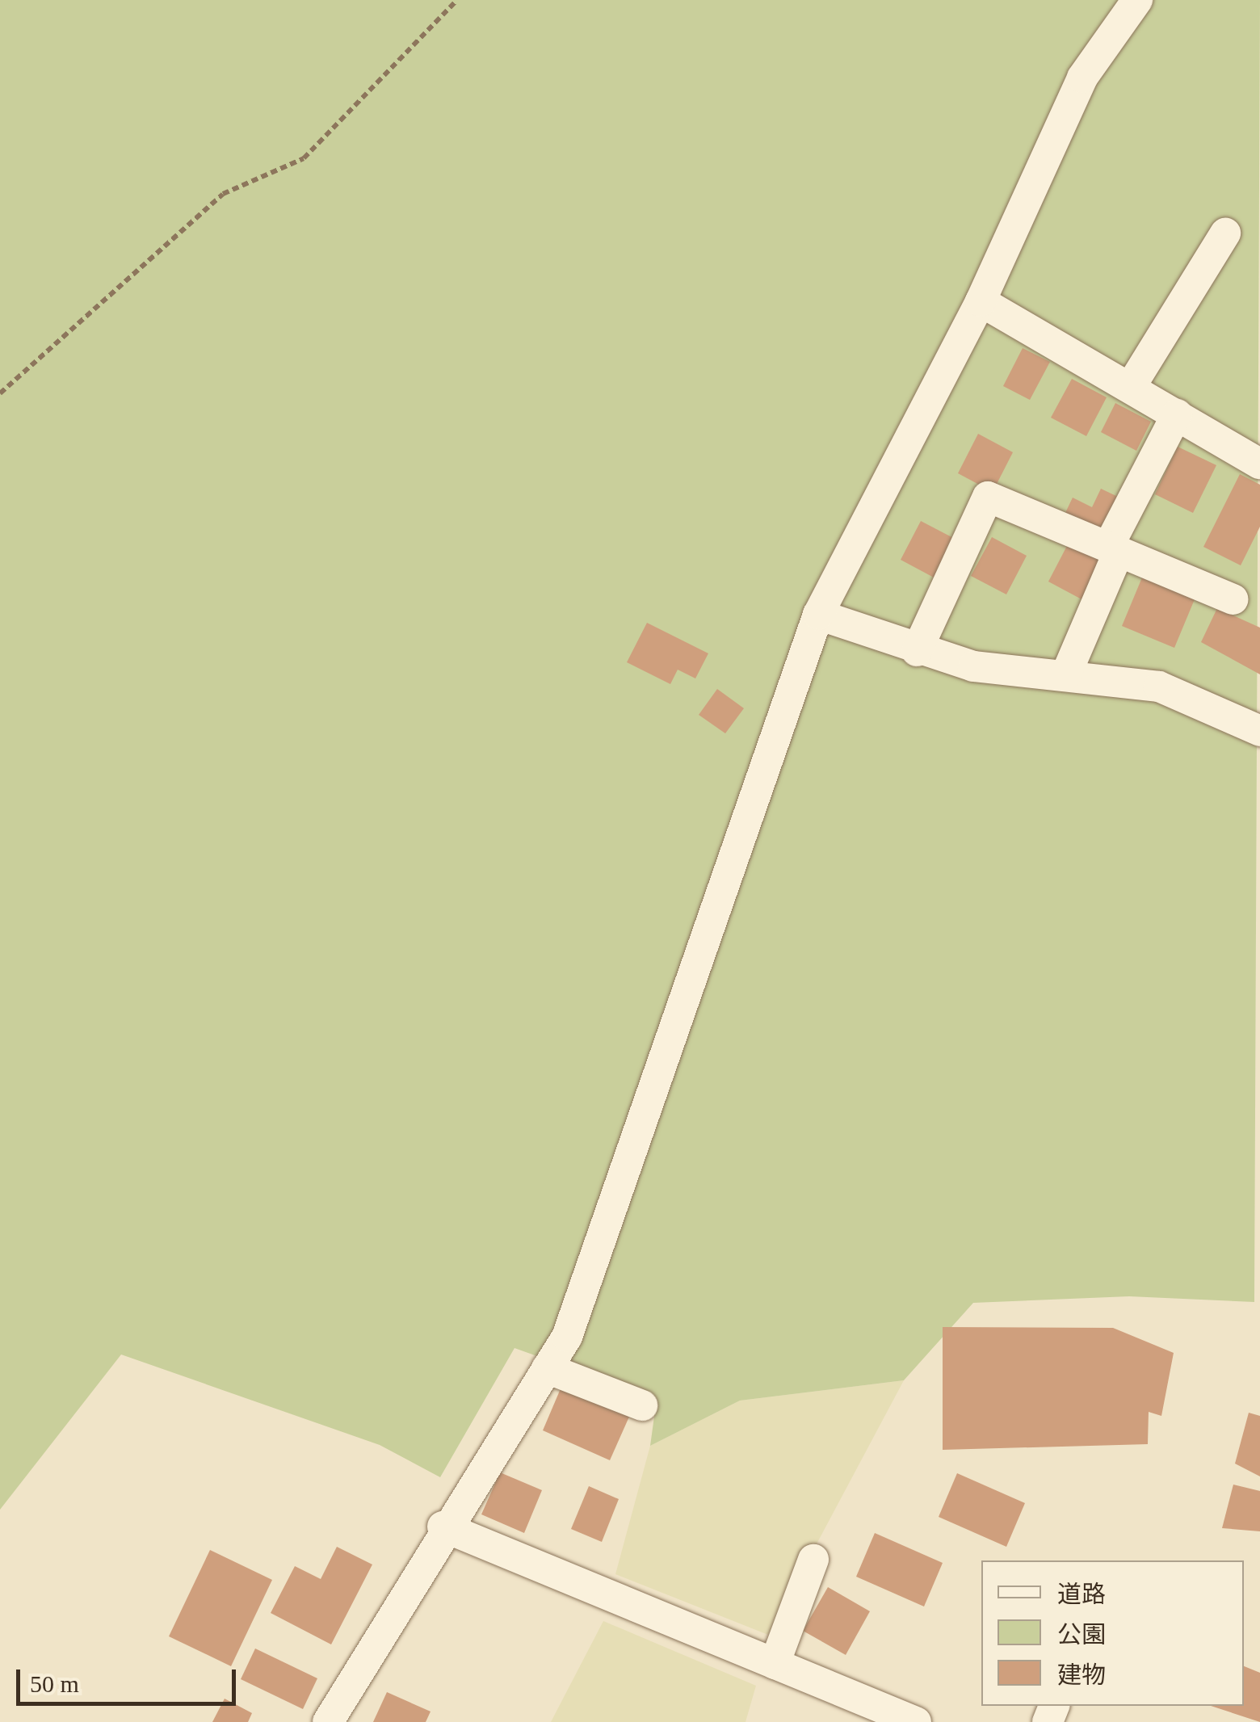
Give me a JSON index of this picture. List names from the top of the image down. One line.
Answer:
{"legend":["道路","公園","建物"],"scale_bar":"50 m"}
